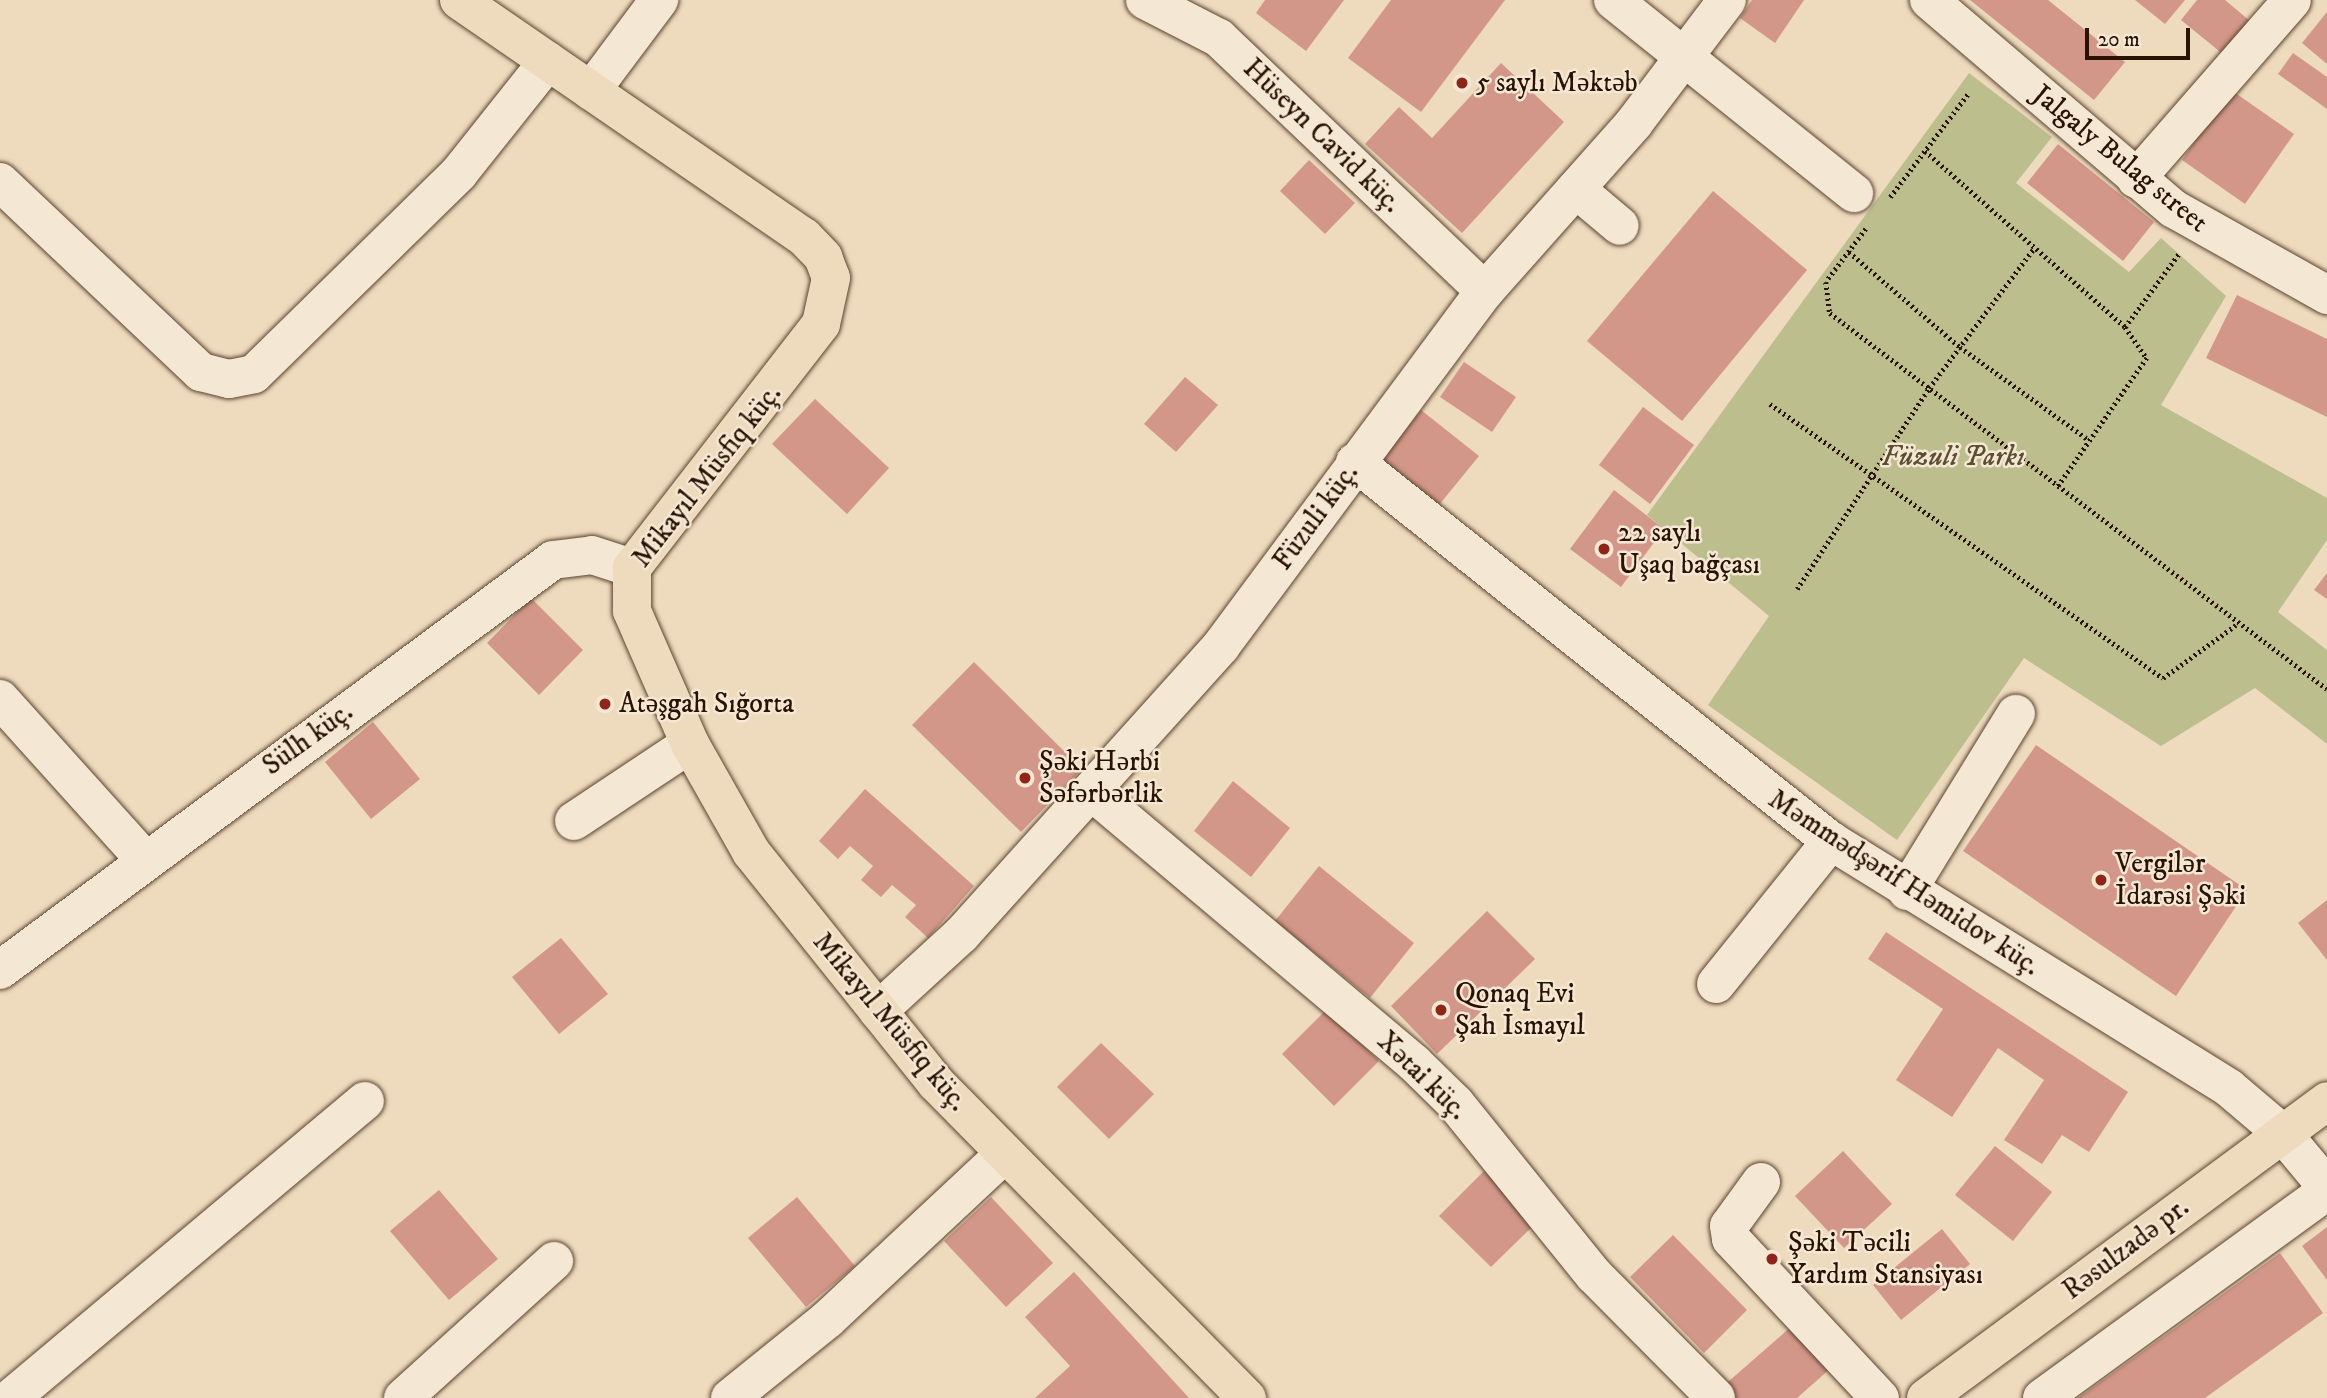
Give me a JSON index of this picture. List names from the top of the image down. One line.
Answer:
{"streets":{"main road":["Mikayıl Müsfiq küç.","Rəsulzadə pr."],"street":["Hüseyn Cavid küç.","Jalgaly Bulag street","Füzuli küç.","Sülh küç.","Məmmədşərif Həmidov küç.","Xətai küç."]},"crossings":[["Hüseyn Cavid küç.","Füzuli küç."],["Mikayıl Müsfiq küç.","Füzuli küç."],["Mikayıl Müsfiq küç.","Sülh küç."],["Füzuli küç.","Məmmədşərif Həmidov küç."],["Füzuli küç.","Xətai küç."],["Məmmədşərif Həmidov küç.","Rəsulzadə pr."]],"parks":["Füzuli Parkı"],"places":["5 saylı Məktəb","22 saylı Uşaq bağçası","Atəşgah Sığorta","Şəki Hərbi Səfərbərlik","Vergilər İdarəsi Şəki","Qonaq Evi Şah İsmayıl","Şəki Təcili Yardım Stansiyası"],"scale_bar":"20 m"}
